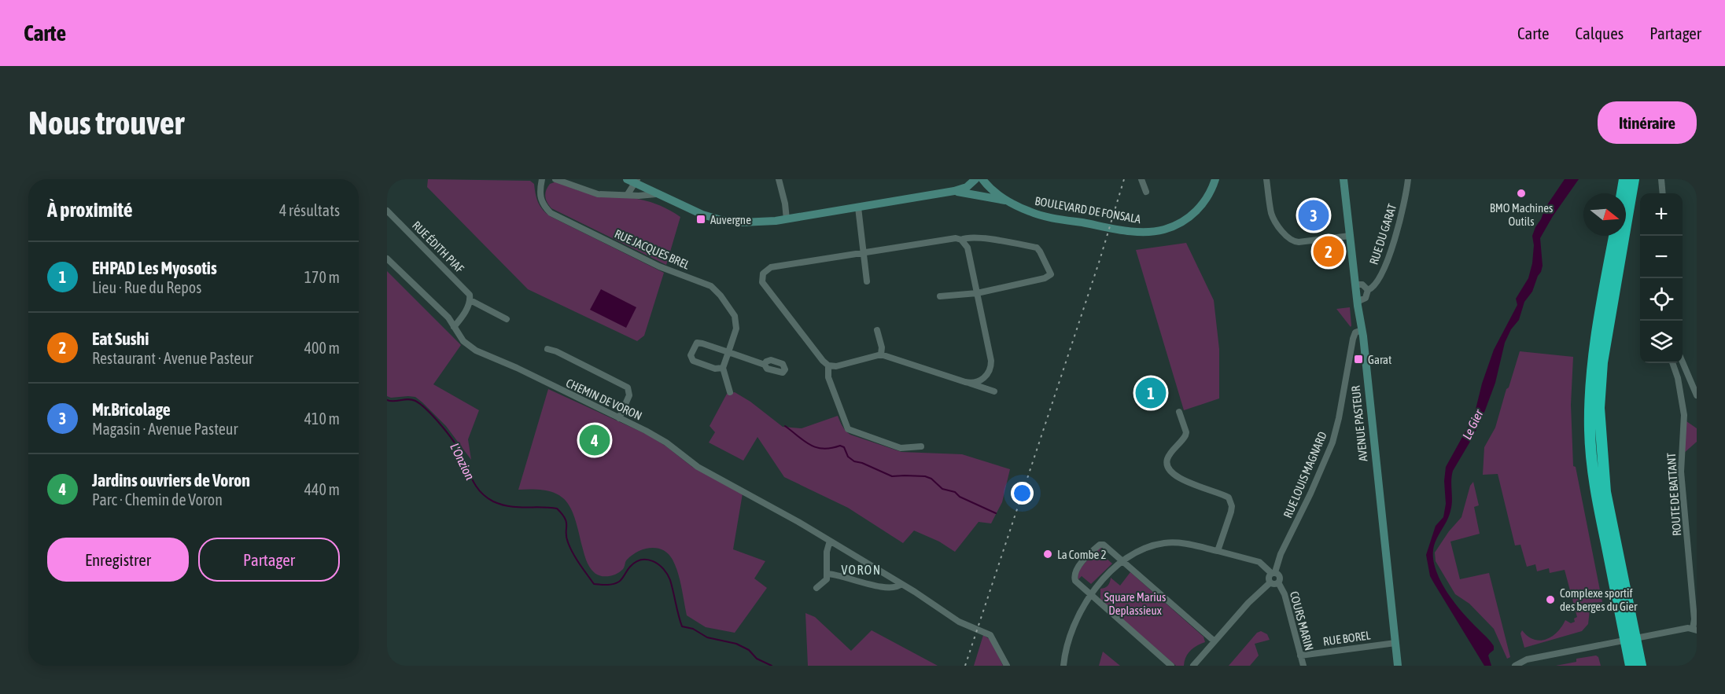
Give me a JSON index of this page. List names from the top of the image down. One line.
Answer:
{"streets":{"street":["BOULEVARD DE FONSALA","RUE DU GARAT","RUE ÉDITH PIAF","RUE JACQUES BREL","CHEMIN DE VORON","AVENUE PASTEUR","RUE LOUIS MAGNARD","ROUTE DE BATTANT","COURS MARIN","RUE BOREL"]},"crossings":[["RUE DU GARAT","AVENUE PASTEUR"],["AVENUE PASTEUR","RUE LOUIS MAGNARD"],["AVENUE PASTEUR","RUE BOREL"],["RUE LOUIS MAGNARD","COURS MARIN"],["COURS MARIN","RUE BOREL"]],"districts":["VORON"],"water":["Le Gier","L'Onzion"],"parks":["Square Marius Deplassieux"],"places":{"other":["BMO Machines Outils","La Combe 2","Complexe sportif des berges du Gier"],"transit":["Auvergne","Garat"]},"north":"right","page":{"header":"Carte","nav":["Carte","Calques","Partager"],"buttons":["Itinéraire",["Enregistrer","Partager"]],"title":"Nous trouver","heading":["À proximité","4 résultats"],"map_buttons":["+","−"],"pins":["3","2","1","4"],"list":[{"mark":"1","name":"EHPAD Les Myosotis","note":"Lieu · Rue du Repos","value":"170 m"},{"mark":"2","name":"Eat Sushi","note":"Restaurant · Avenue Pasteur","value":"400 m"},{"mark":"3","name":"Mr.Bricolage","note":"Magasin · Avenue Pasteur","value":"410 m"},{"mark":"4","name":"Jardins ouvriers de Voron","note":"Parc · Chemin de Voron","value":"440 m"}]}}
